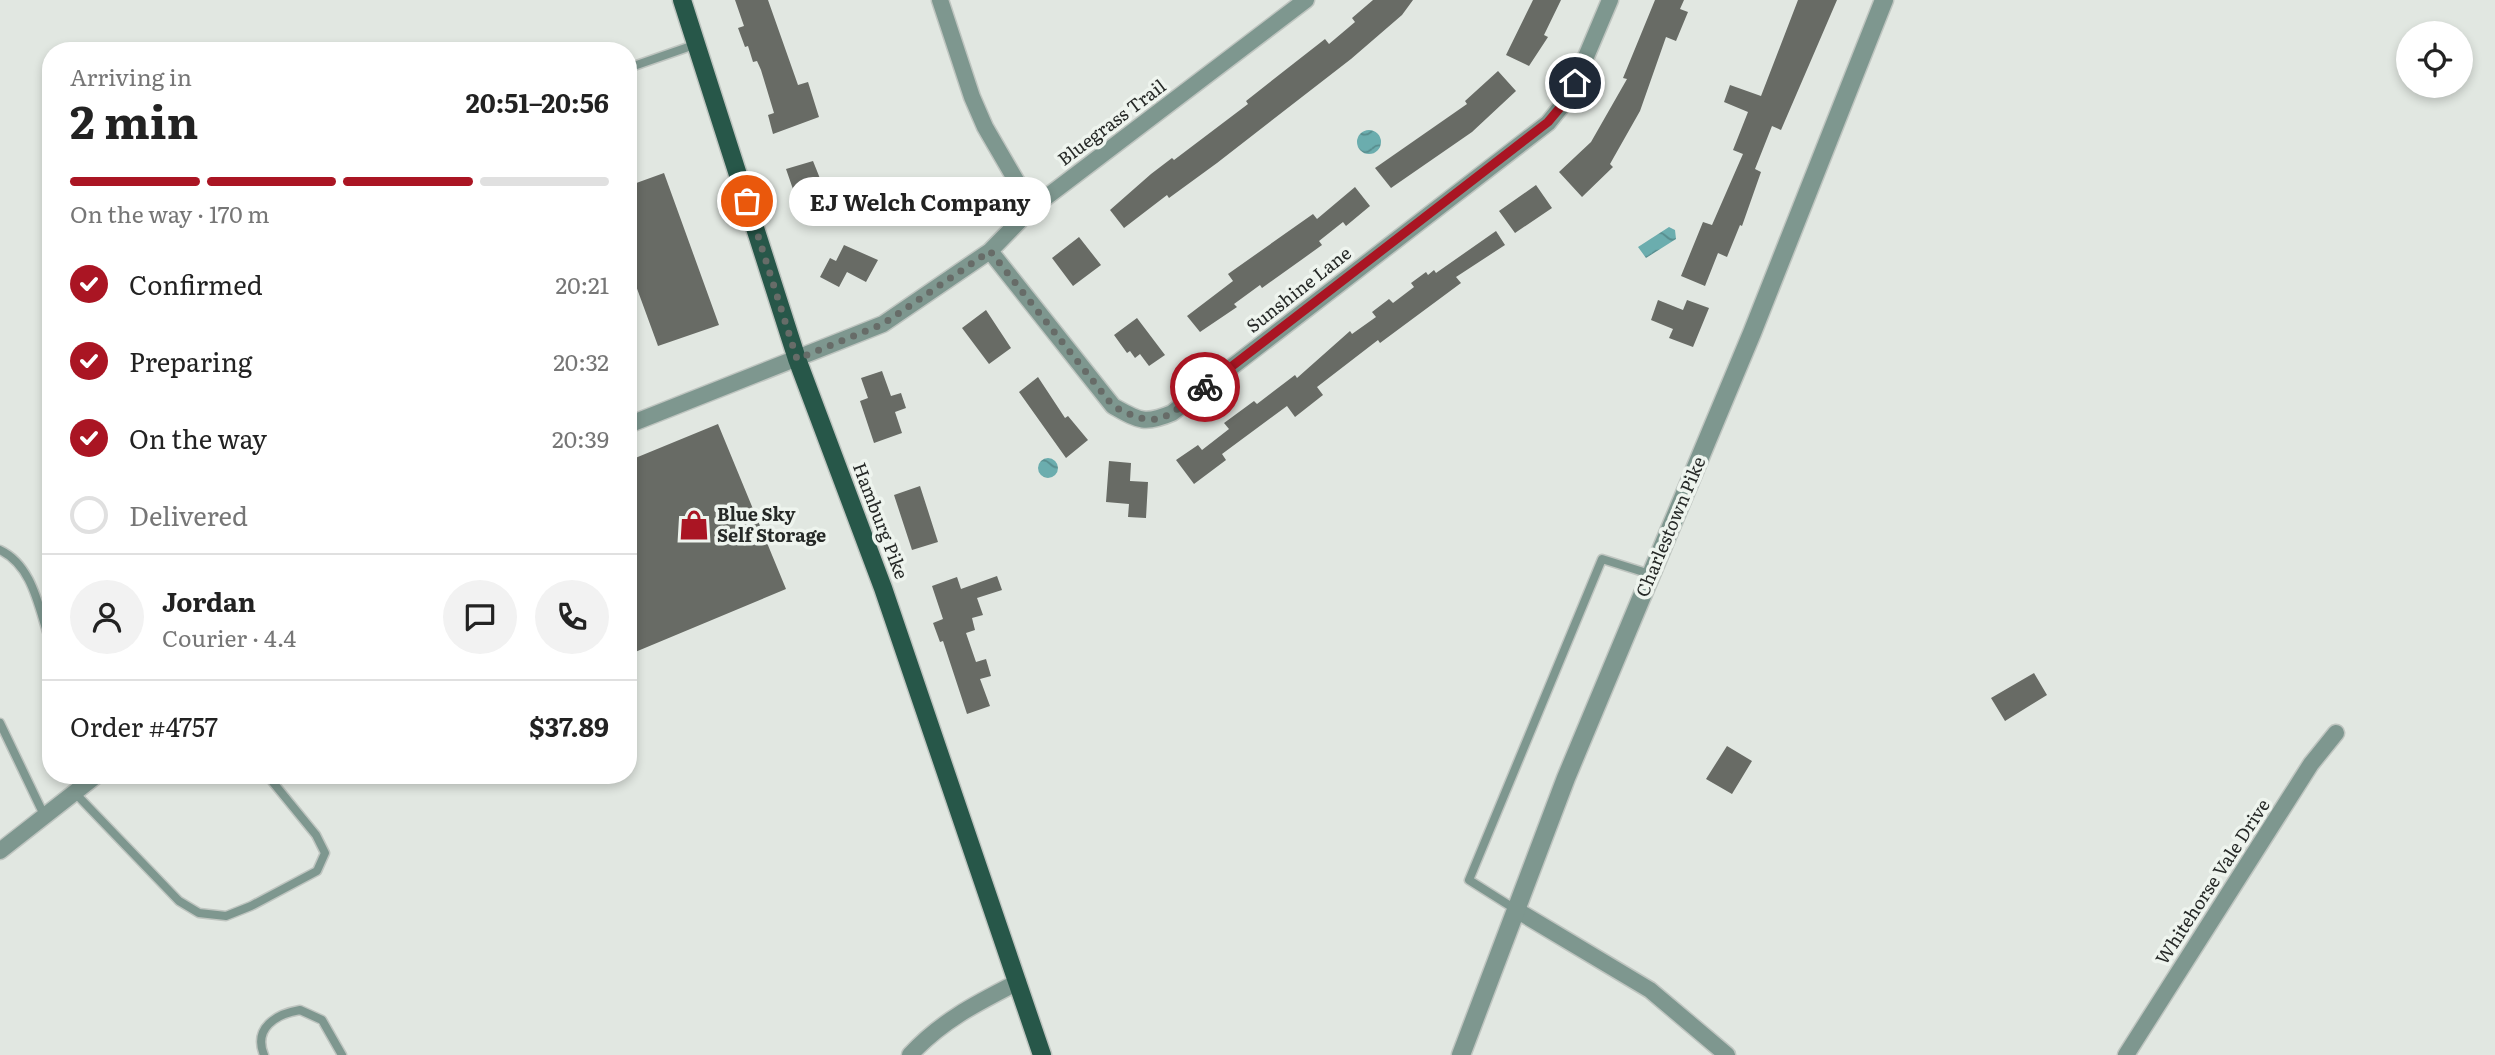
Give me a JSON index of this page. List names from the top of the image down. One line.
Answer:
{"streets":{"main road":["Hamburg Pike"],"street":["Bluegrass Trail","Sunshine Lane","Charlestown Pike","Whitehorse Vale Drive"]},"crossings":[["Bluegrass Trail","Sunshine Lane"],["Bluegrass Trail","Hamburg Pike"]],"places":{"other":["EJ Welch Company"],"shop":["Blue Sky Self Storage"]},"page":{"heading":["2 min","Arriving in","20:51–20:56"],"panel":["Jordan","Courier · 4.4","Order #4757","$37.89"],"bar":"On the way · 170 m","bubble":"EJ Welch Company","list":[["Confirmed","20:21"],["Preparing","20:32"],["On the way","20:39"],"Delivered"]}}
